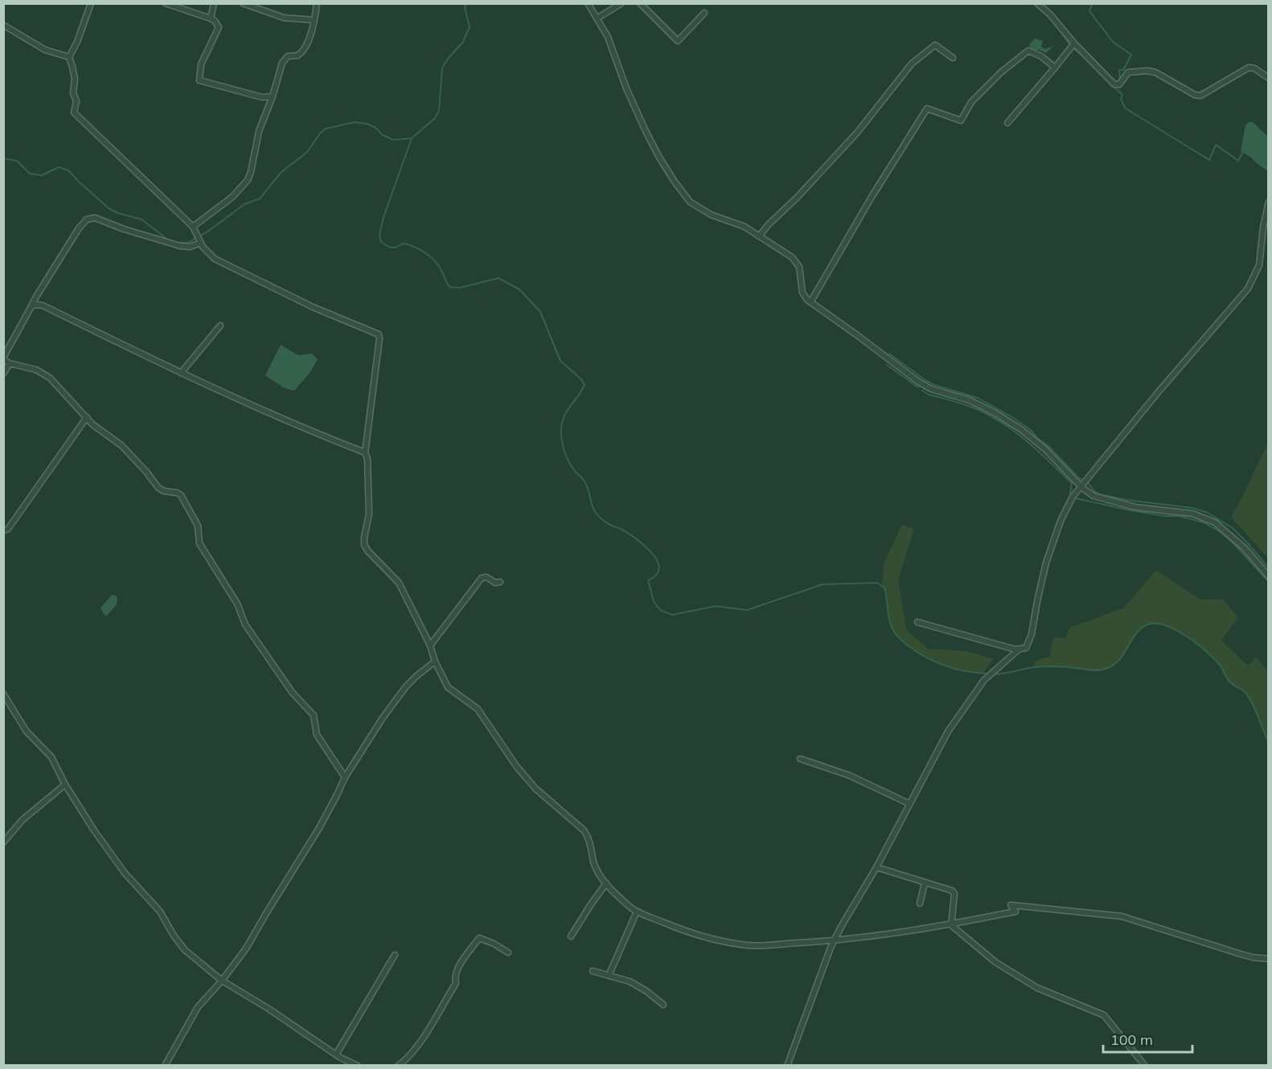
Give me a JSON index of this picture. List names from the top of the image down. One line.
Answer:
{"scale_bar":"100 m"}
